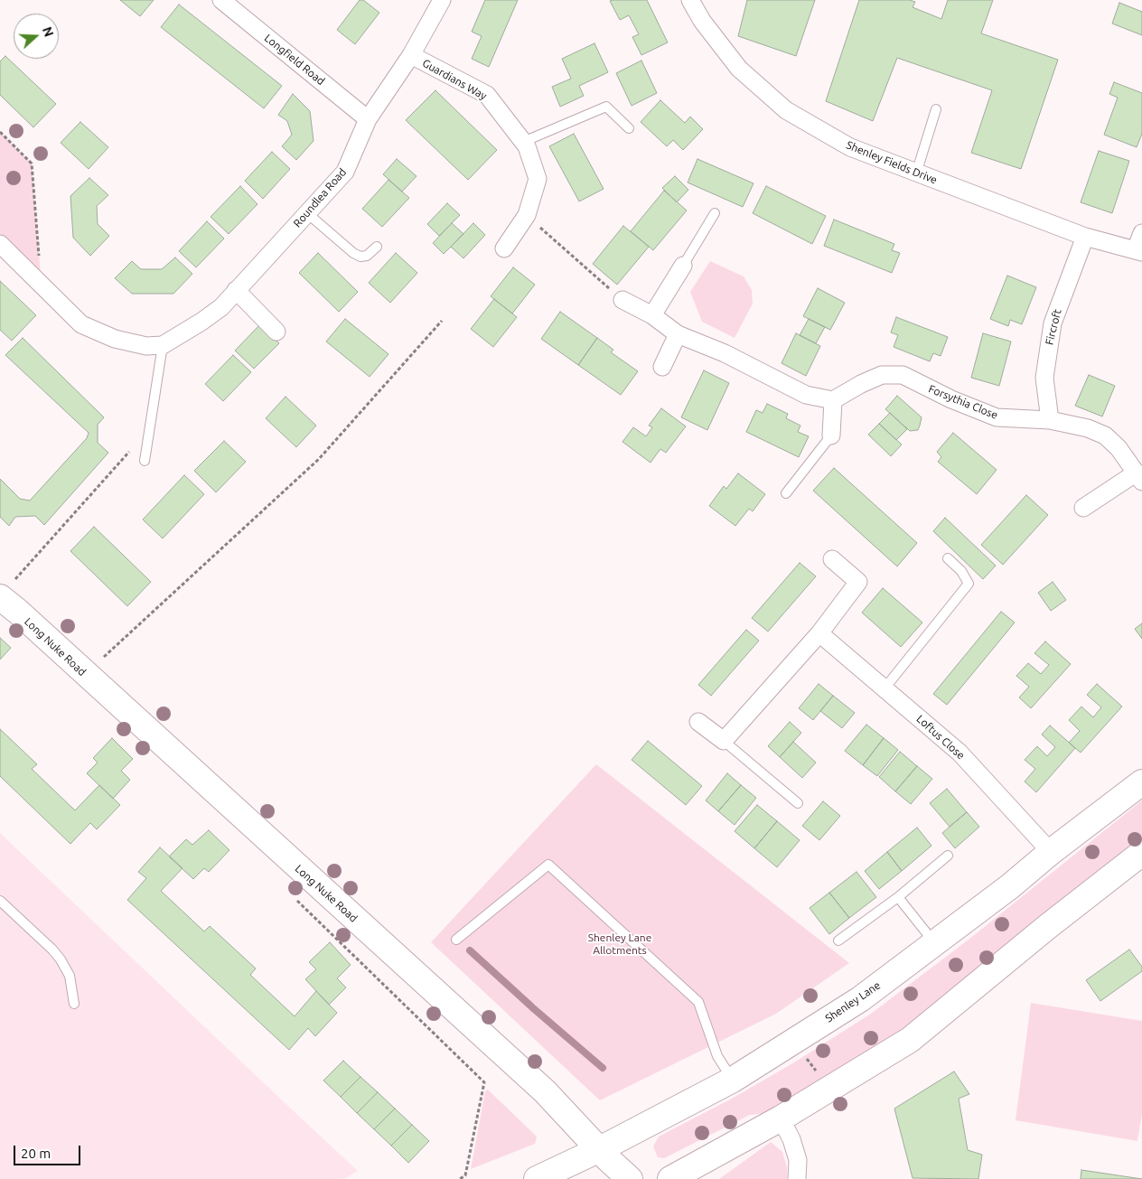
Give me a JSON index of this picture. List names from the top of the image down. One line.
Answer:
{"streets":{"main road":["Long Nuke Road","Shenley Lane"],"street":["Longfield Road","Guardians Way","Shenley Fields Drive","Roundlea Road","Fircroft","Forsythia Close","Loftus Close"]},"crossings":[["Longfield Road","Roundlea Road"],["Guardians Way","Roundlea Road"],["Shenley Fields Drive","Fircroft"],["Fircroft","Forsythia Close"],["Long Nuke Road","Shenley Lane"],["Loftus Close","Shenley Lane"]],"parks":["Shenley Lane Allotments"],"scale_bar":"20 m","north":"right"}
